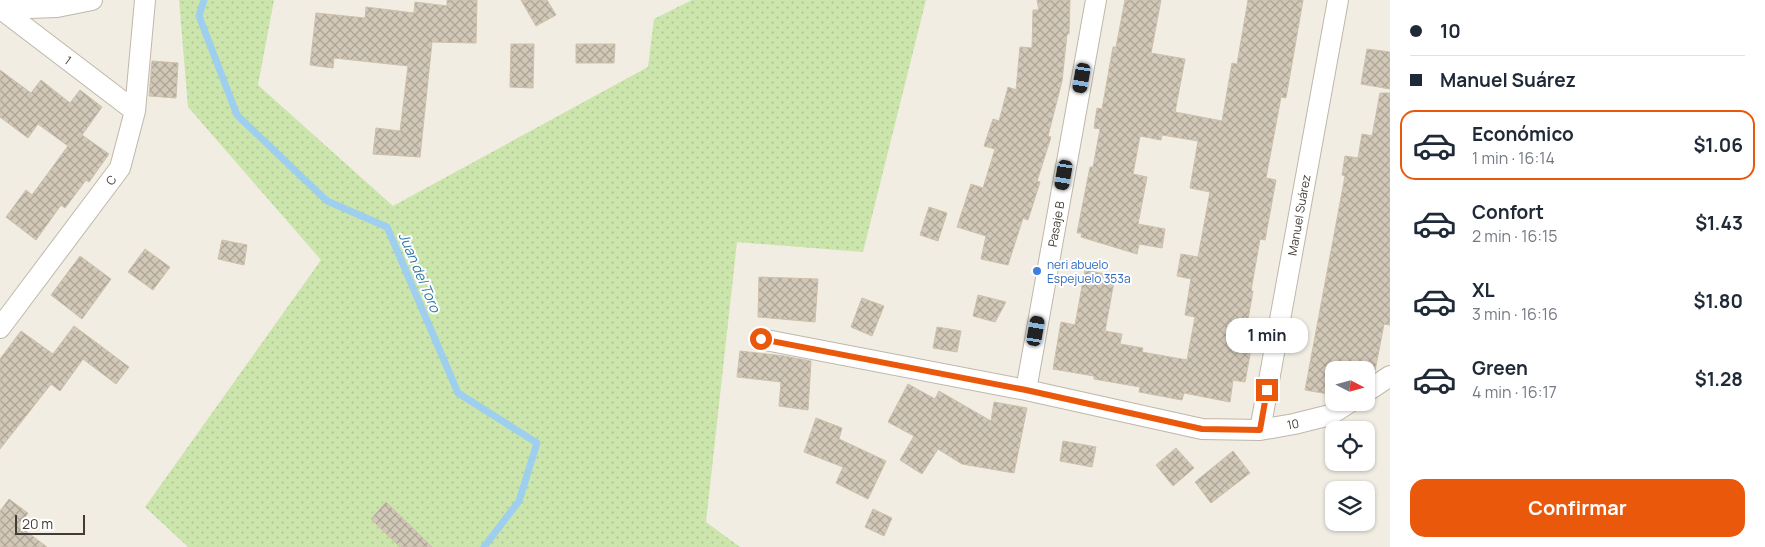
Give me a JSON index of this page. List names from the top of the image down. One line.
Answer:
{"streets":{"street":["1","C","Manuel Suárez","Pasaje B","10"]},"crossings":[["1","C"],["Manuel Suárez","10"],["Pasaje B","10"]],"water":["Juan del Toro"],"places":["neri abuelo Espejuelo 353a"],"scale_bar":"20 m","north":"right","page":{"banner":["10","Manuel Suárez"],"list":[{"name":"Económico","note":"1 min · 16:14","value":"$1.06"},{"name":"Confort","note":"2 min · 16:15","value":"$1.43"},{"name":"XL","note":"3 min · 16:16","value":"$1.80"},{"name":"Green","note":"4 min · 16:17","value":"$1.28"}],"bubble":"1 min","buttons":"Confirmar","scale":"20 m"}}
